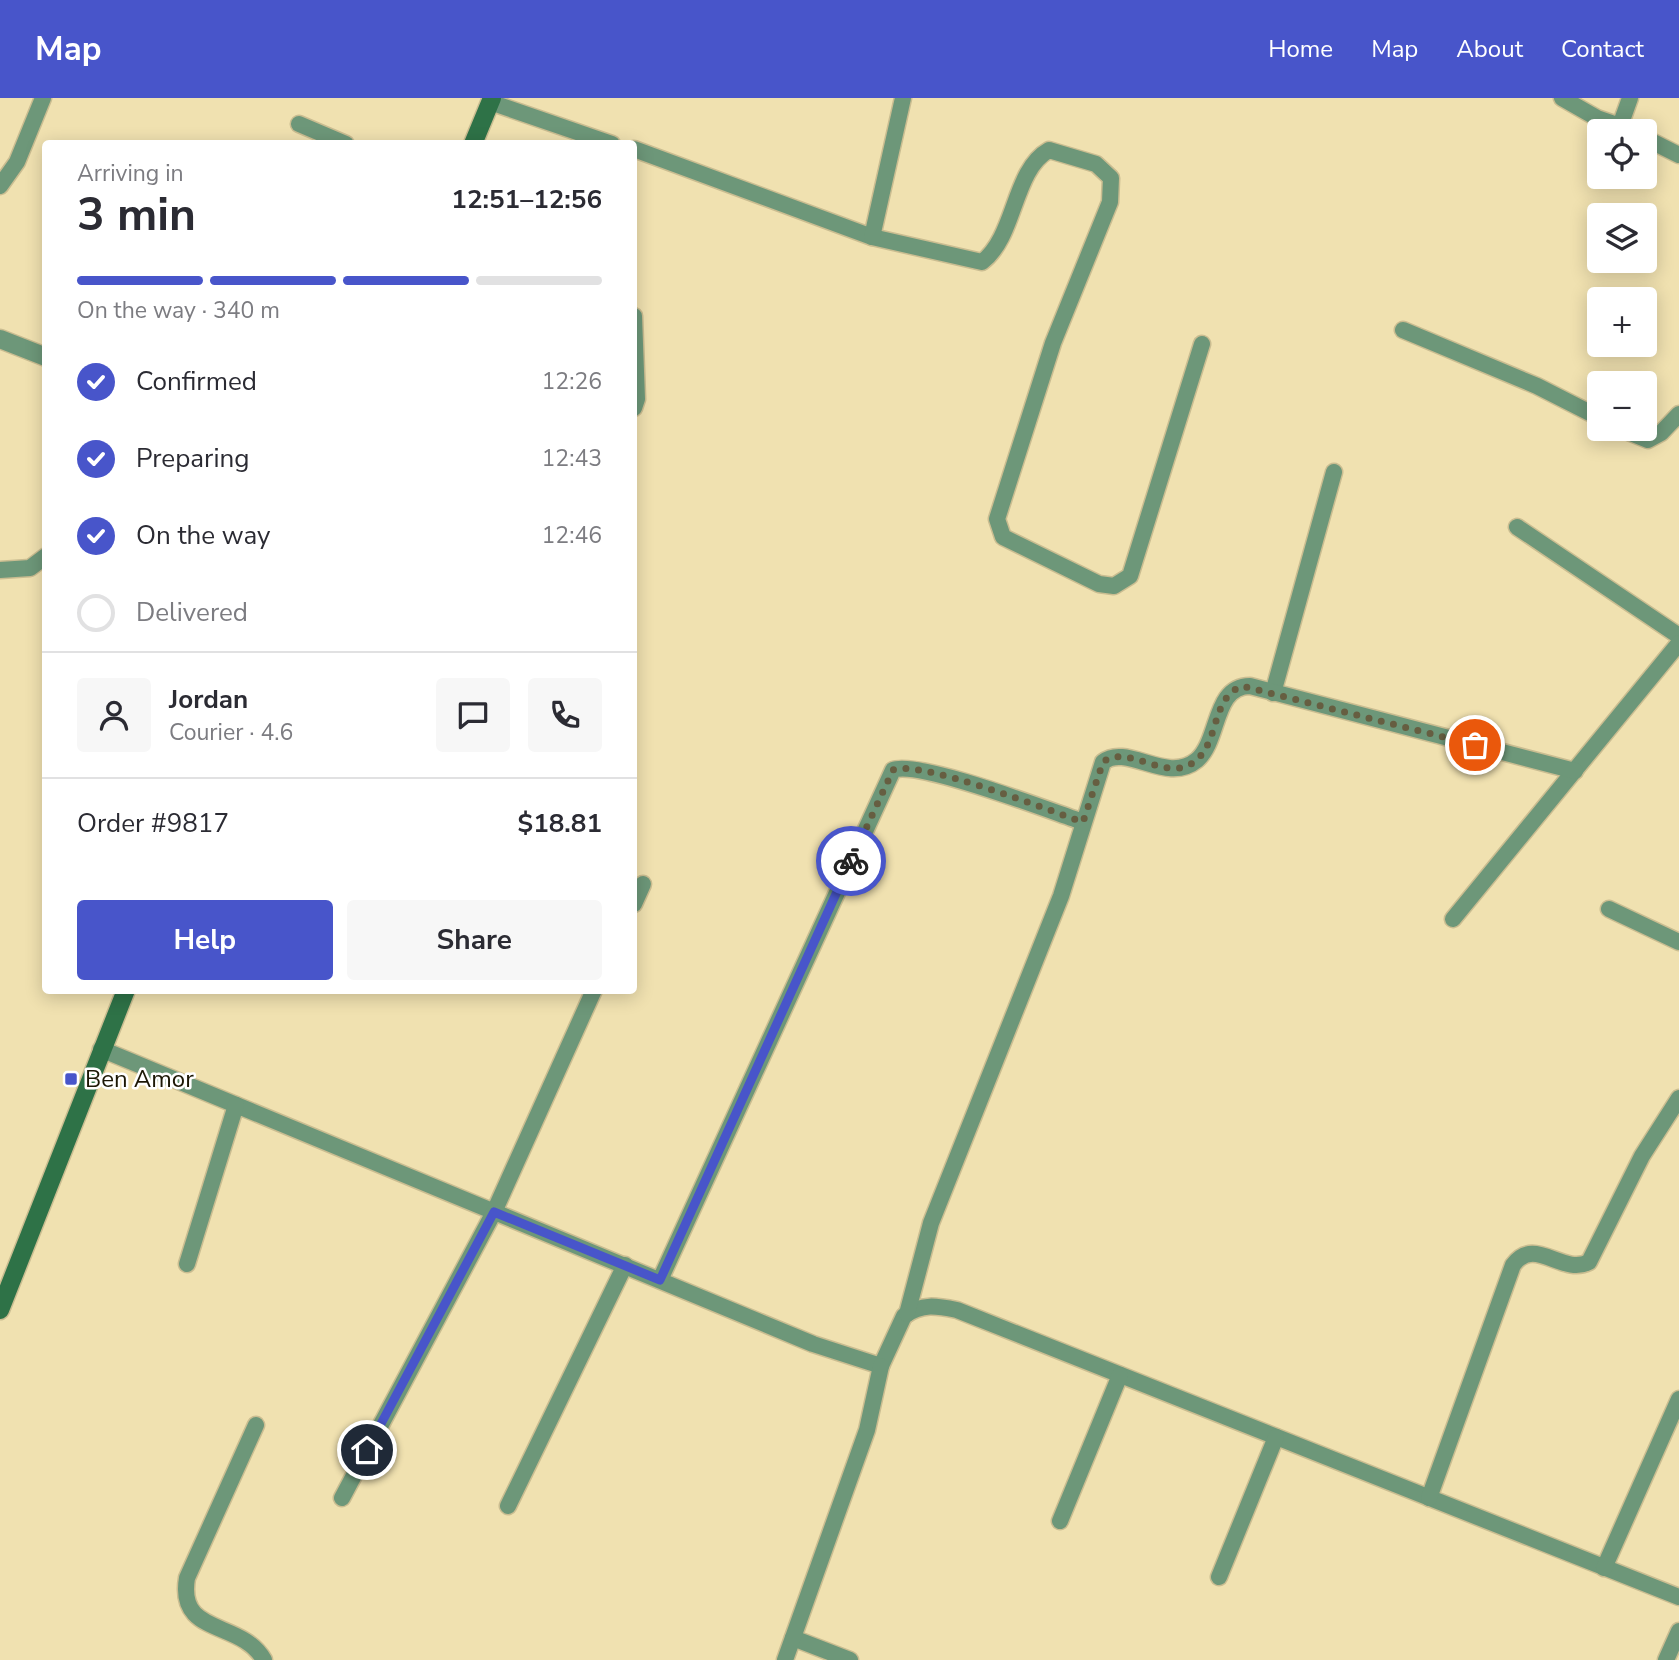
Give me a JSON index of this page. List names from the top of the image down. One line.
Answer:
{"places":{"transit":["Ben Amor"]},"page":{"header":"Map","nav":["Home","Map","About","Contact"],"map_buttons":["+","−"],"heading":["3 min","Arriving in","12:51–12:56"],"panel":["Jordan","Courier · 4.6","Order #9817","$18.81"],"bar":"On the way · 340 m","list":[["Confirmed","12:26"],["Preparing","12:43"],["On the way","12:46"],"Delivered"],"buttons":["Help","Share"]}}
